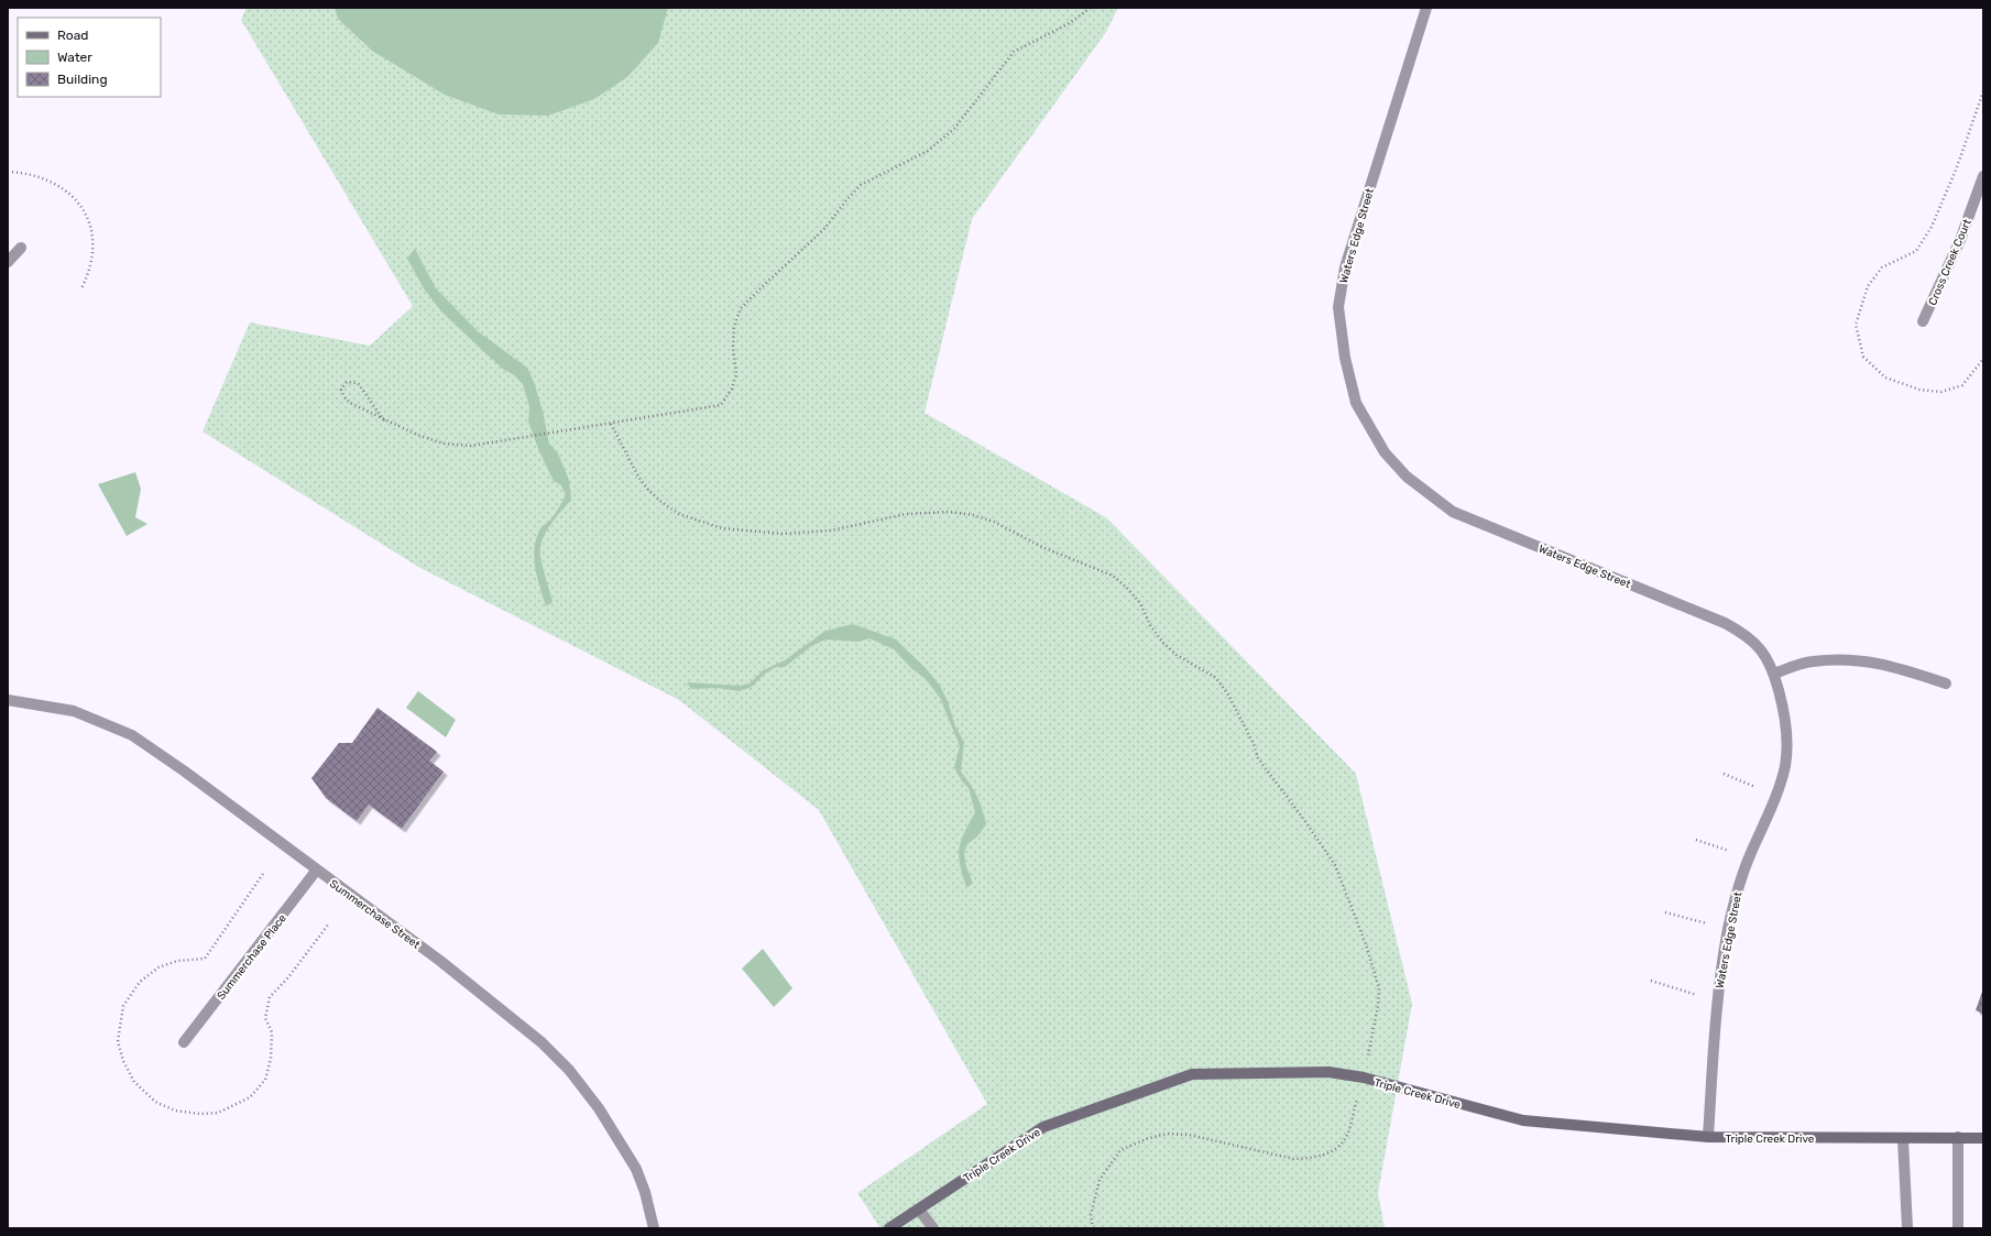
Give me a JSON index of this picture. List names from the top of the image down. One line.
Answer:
{"streets":{"street":["Waters Edge Street","Cross Creek Court","Summerchase Street","Summerchase Place","Triple Creek Drive"]},"crossings":[["Waters Edge Street","Triple Creek Drive"],["Summerchase Street","Summerchase Place"]],"legend":["Road","Water","Building"]}
